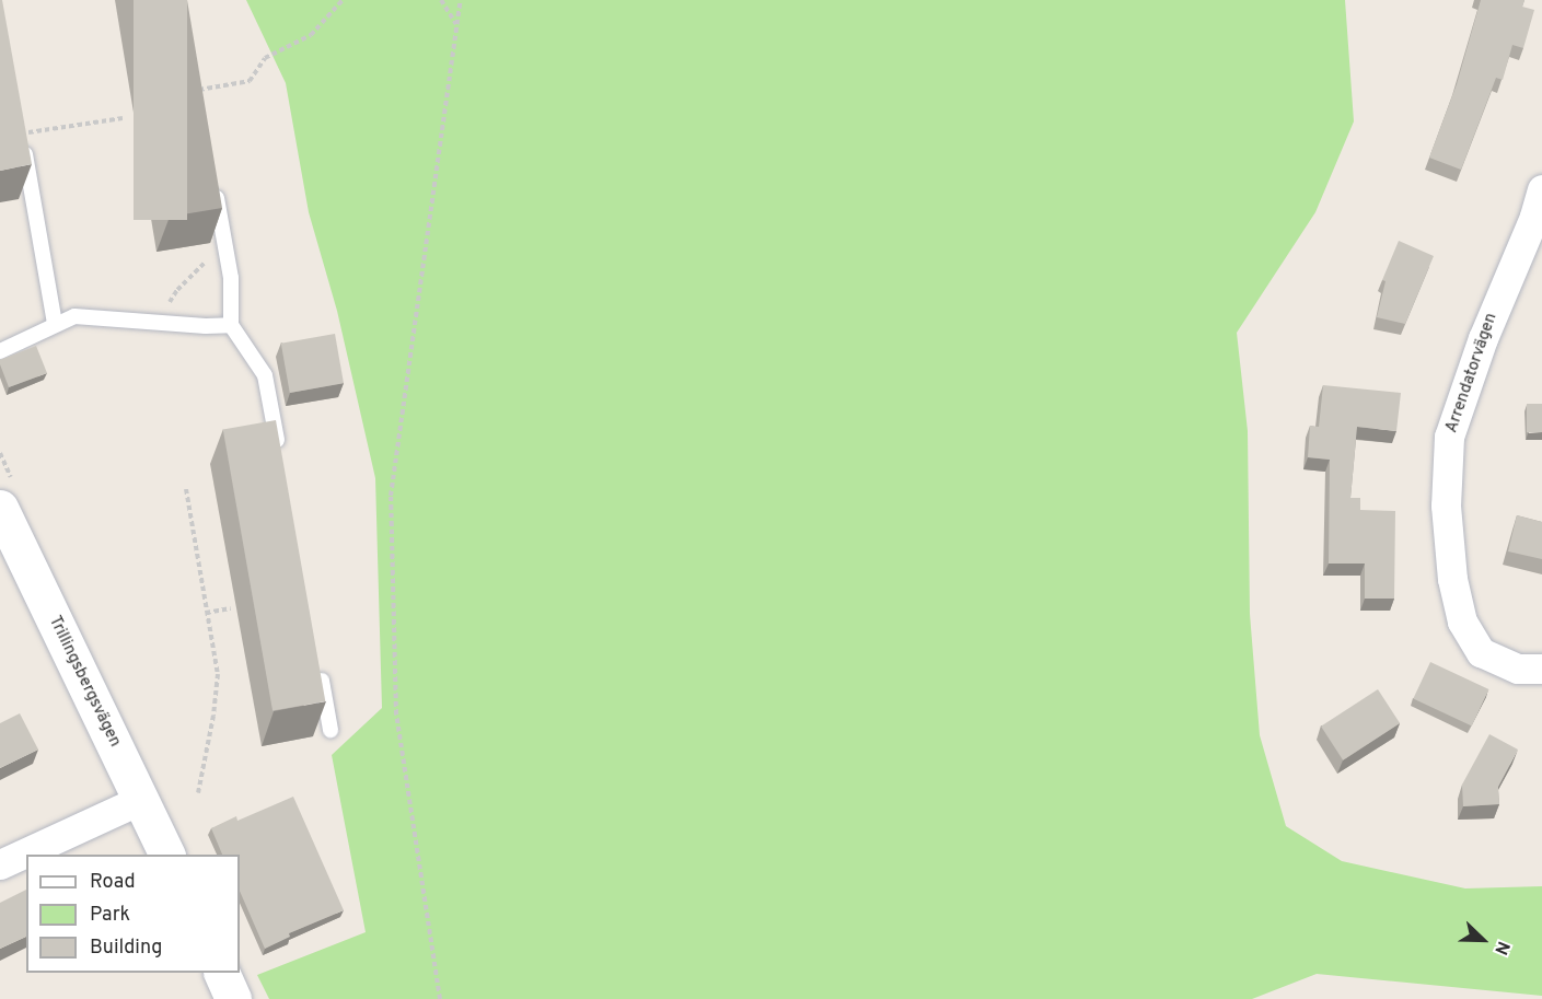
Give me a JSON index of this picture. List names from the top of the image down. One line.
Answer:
{"streets":{"street":["Arrendatorvägen","Trillingsbergsvägen"]},"legend":["Road","Park","Building"],"north":"bottom right"}
